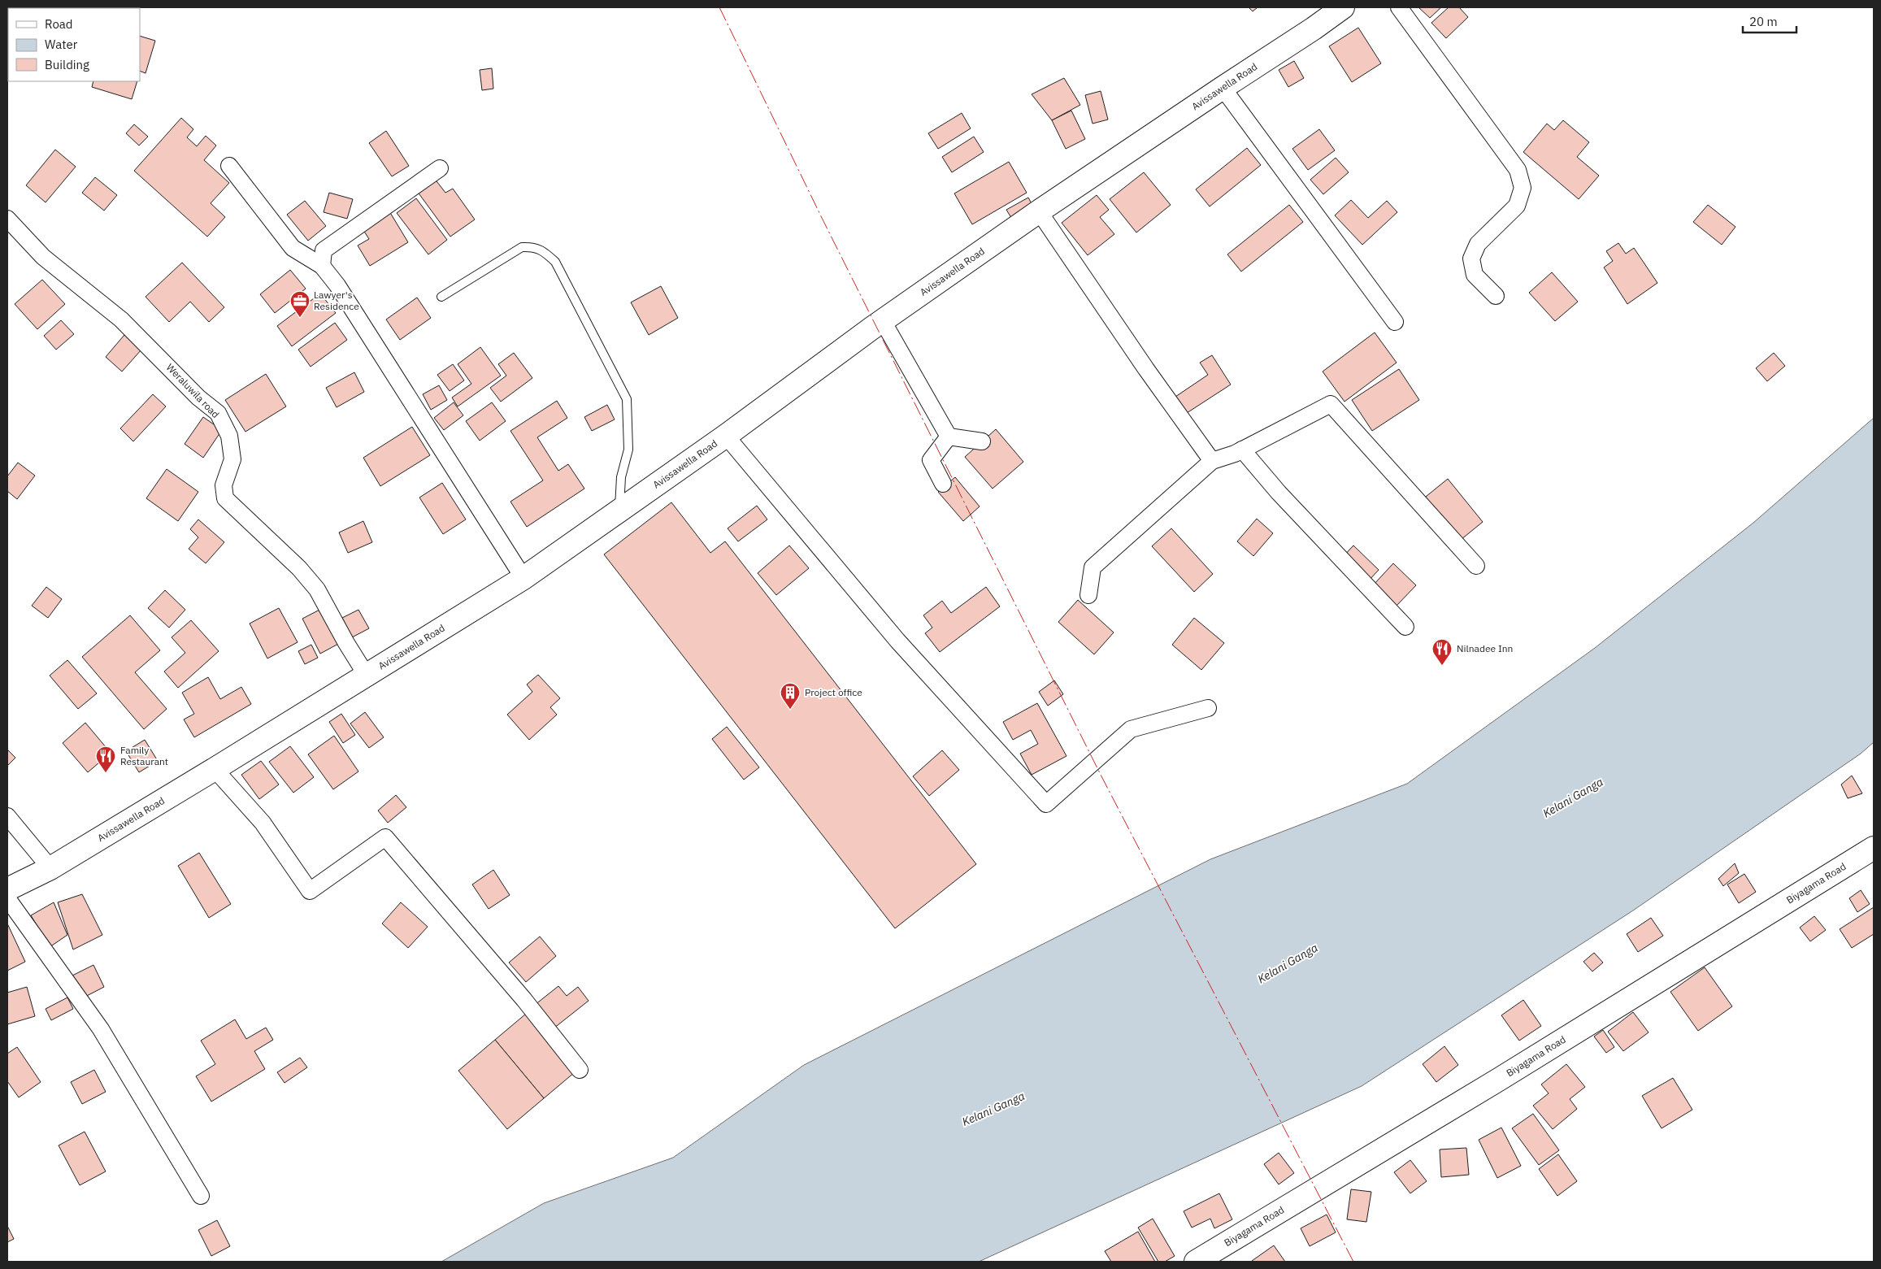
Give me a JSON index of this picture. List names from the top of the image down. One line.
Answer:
{"streets":{"main road":["Avissawella Road","Biyagama Road"],"street":["Weraluwila road"]},"crossings":[["Avissawella Road","Weraluwila road"]],"water":["Kelani Ganga"],"places":{"office":["Lawyer's Residence"],"restaurant":["Nilnadee Inn","Family Restaurant"],"building":["Project office"]},"legend":["Road","Water","Building"],"scale_bar":"20 m"}
